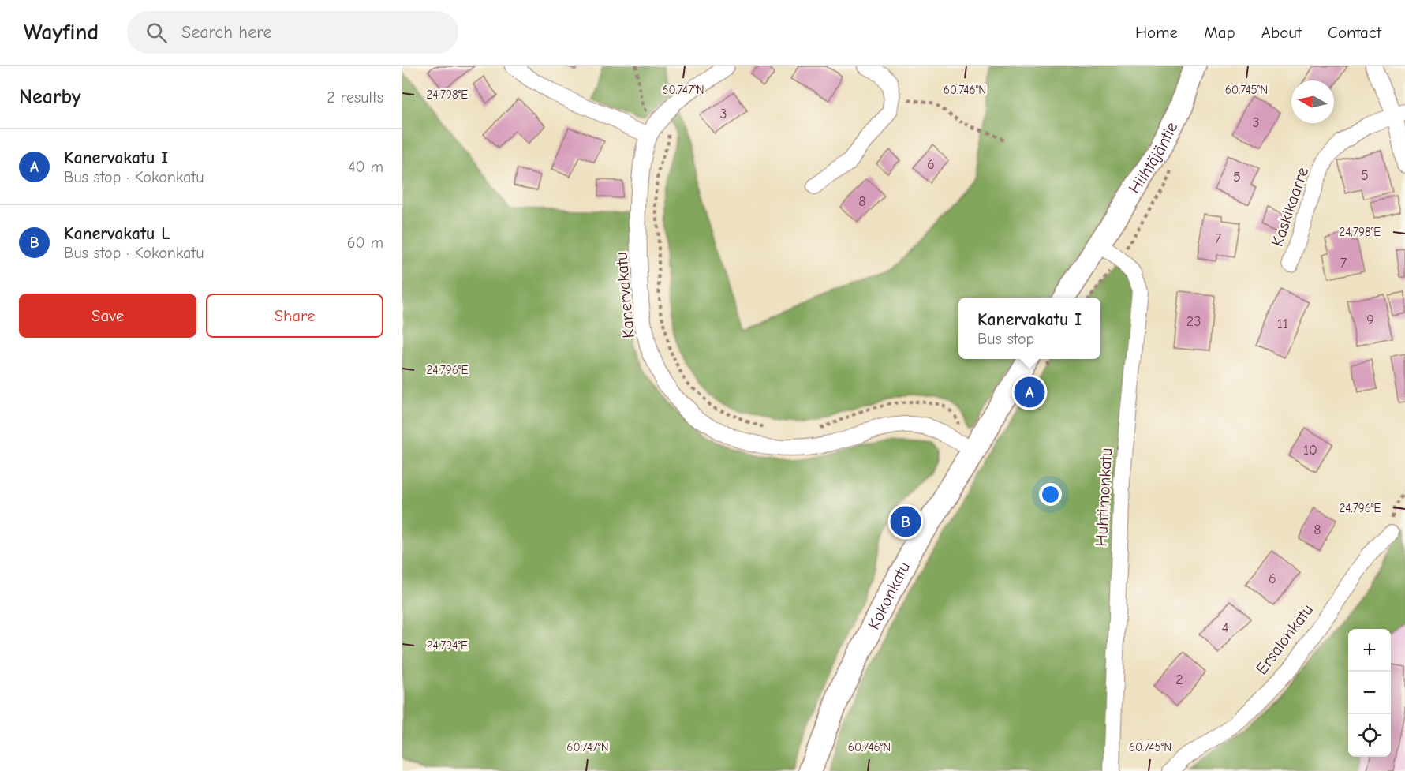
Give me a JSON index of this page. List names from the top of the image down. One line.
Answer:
{"streets":{"street":["Hiihtäjäntie","Kaskikaarre","Kanervakatu","Huhtimonkatu","Kokonkatu","Ersalonkatu"]},"crossings":[["Hiihtäjäntie","Huhtimonkatu"],["Kanervakatu","Kokonkatu"]],"house_numbers":["3","3","6","5","5","8","7","7","9","23","11","10","8","6","4","2"],"north":"left","page":{"header":"Wayfind","search":"Search here","nav":["Home","Map","About","Contact"],"heading":["Nearby","2 results"],"list":[{"mark":"A","name":"Kanervakatu I","note":"Bus stop · Kokonkatu","value":"40 m"},{"mark":"B","name":"Kanervakatu L","note":"Bus stop · Kokonkatu","value":"60 m"}],"buttons":["Save","Share"],"popup":["Kanervakatu I","Bus stop"],"pins":["A","B"],"map_buttons":["+","−"]},"coordinates":["60.747°N","60.746°N","60.745°N","24.798°E","24.796°E","24.794°E"]}
